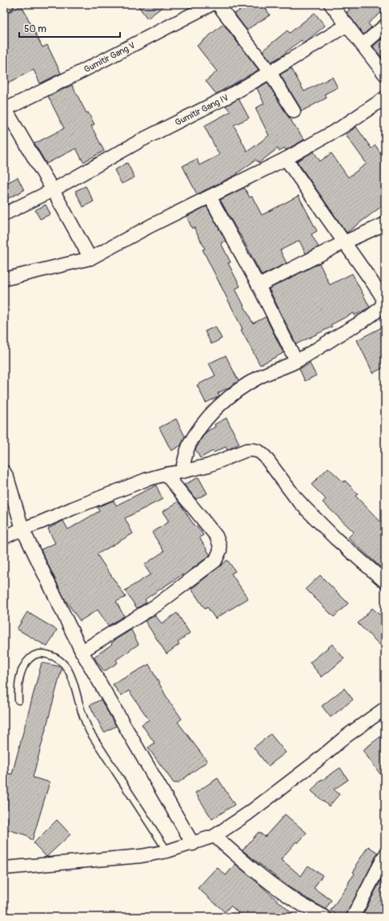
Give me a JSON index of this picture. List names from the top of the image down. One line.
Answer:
{"streets":{"street":["Gumitir Gang V","Gumitir Gang IV"]},"scale_bar":"50 m"}
